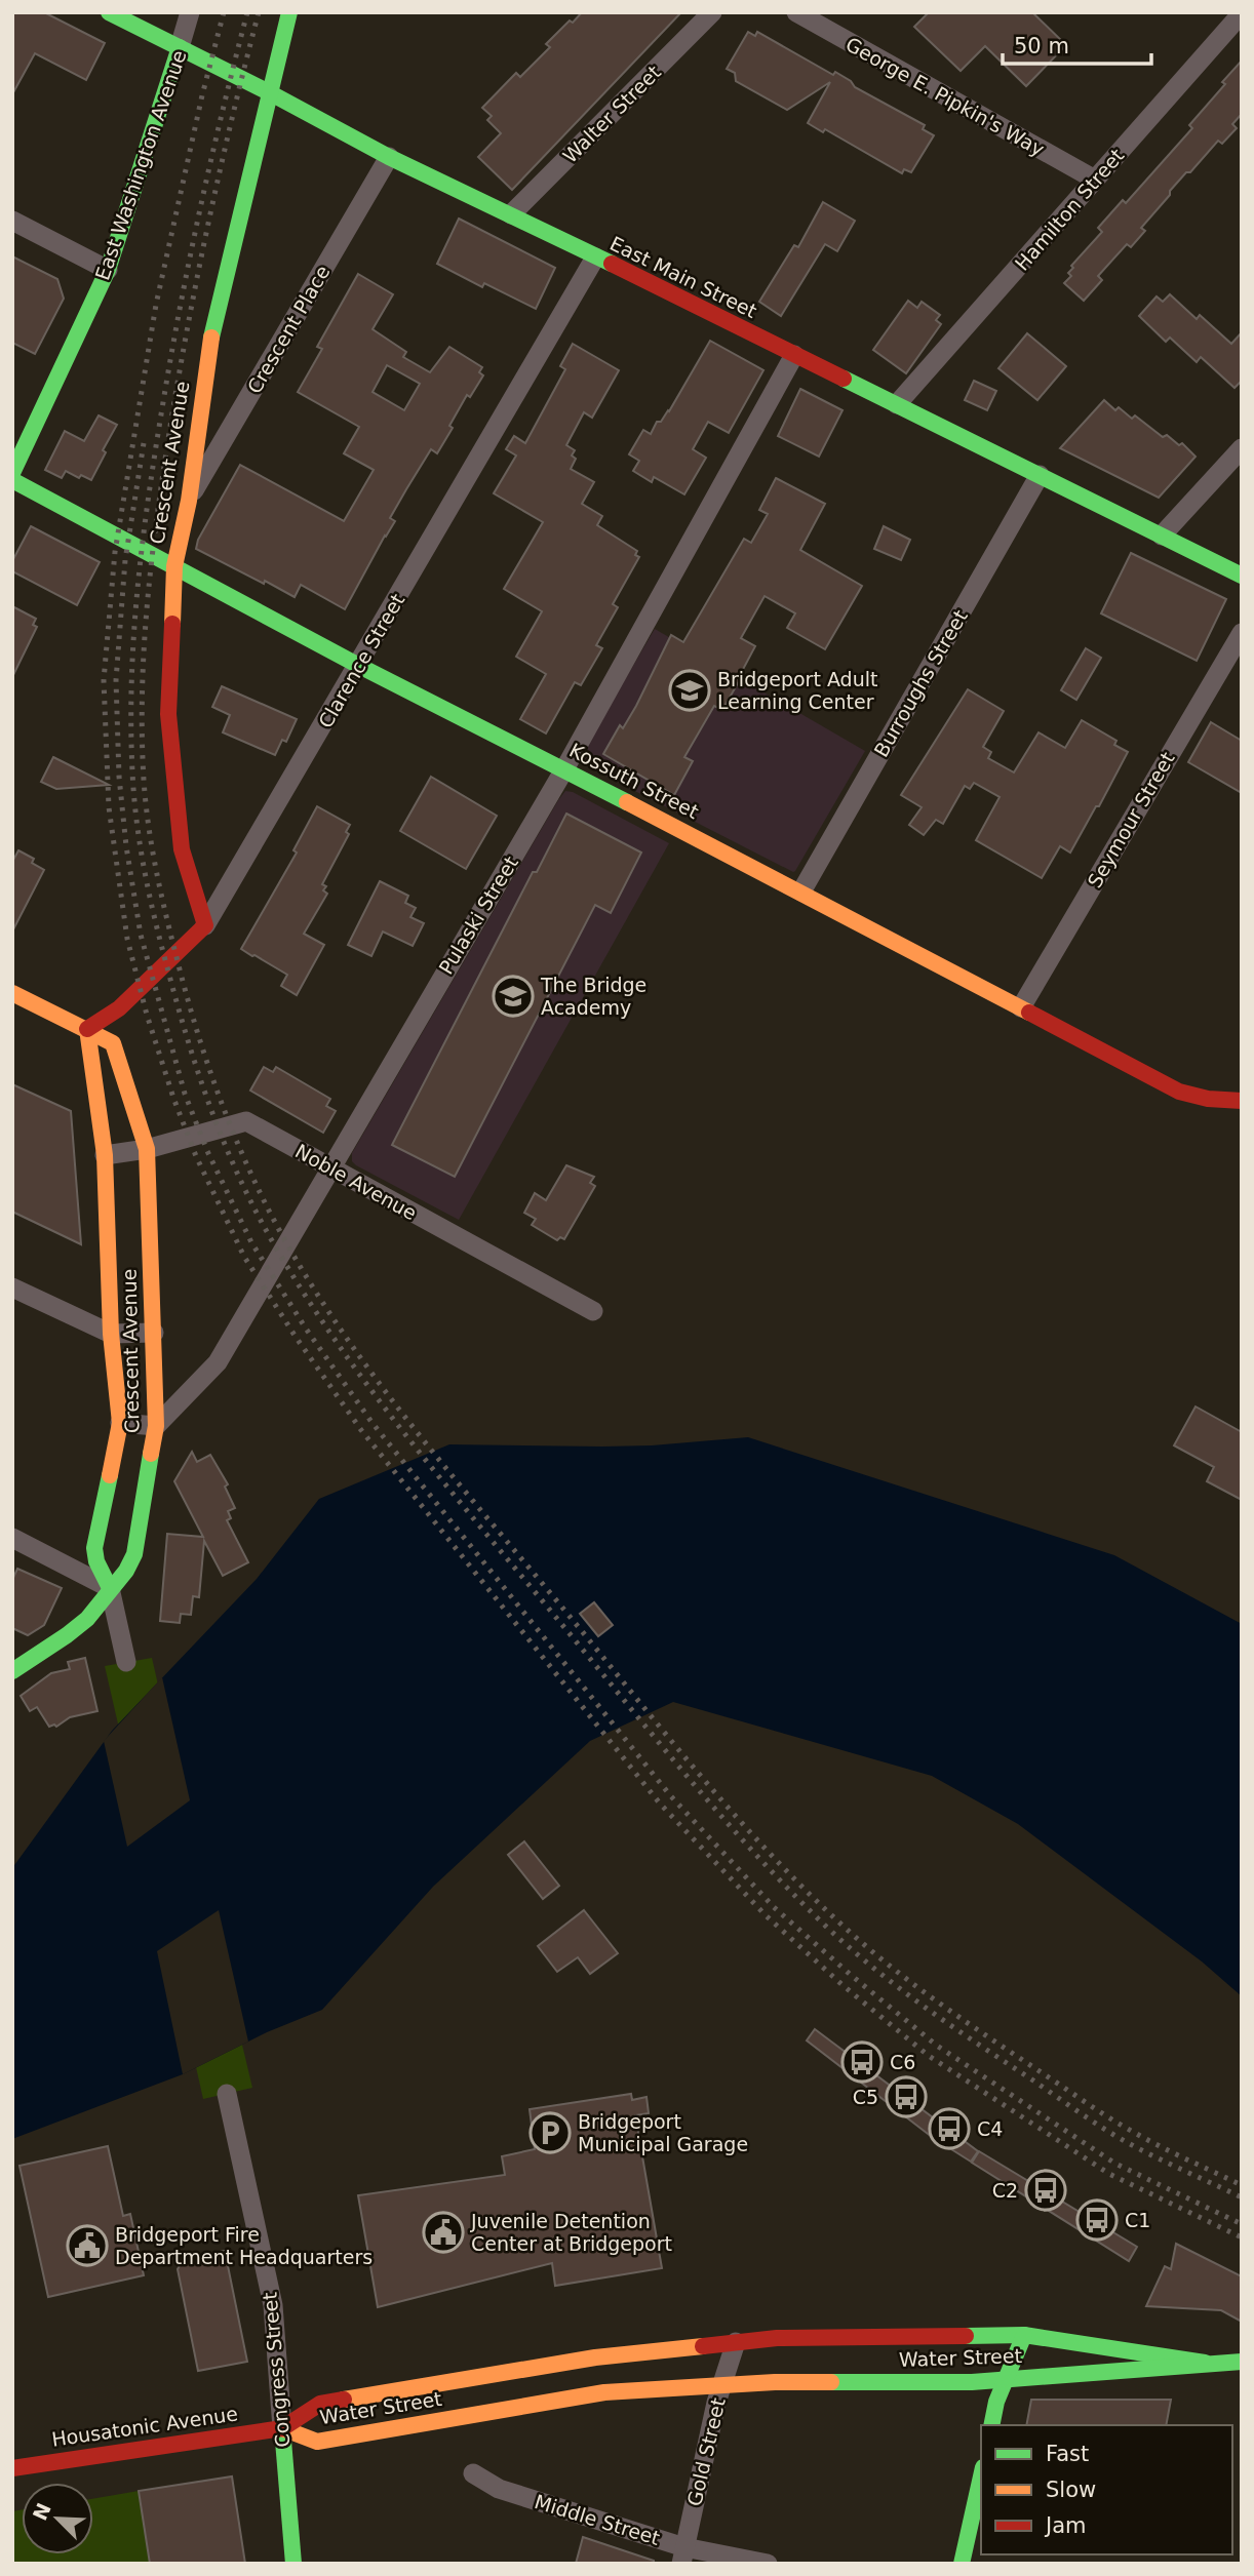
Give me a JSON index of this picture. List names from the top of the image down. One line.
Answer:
{"streets":{"main road":["East Washington Avenue","East Main Street","Crescent Avenue","Clarence Street","Kossuth Street","Water Street","Congress Street","Housatonic Avenue"],"street":["George E. Pipkin's Way","Walter Street","Hamilton Street","Crescent Place","Burroughs Street","Seymour Street","Pulaski Street","Noble Avenue","Gold Street","Middle Street"]},"crossings":[["George E. Pipkin's Way","Hamilton Street"],["Walter Street","East Main Street"],["East Washington Avenue","East Main Street"],["Hamilton Street","East Main Street"],["East Main Street","Crescent Place"],["East Main Street","Crescent Avenue"],["East Main Street","Clarence Street"],["East Main Street","Burroughs Street"],["East Main Street","Pulaski Street"],["Crescent Place","Crescent Avenue"],["Crescent Avenue","Clarence Street"],["Crescent Avenue","Kossuth Street"],["Crescent Avenue","Pulaski Street"],["Crescent Avenue","Noble Avenue"],["Clarence Street","Kossuth Street"],["Burroughs Street","Kossuth Street"],["Kossuth Street","Seymour Street"],["Kossuth Street","Pulaski Street"],["Pulaski Street","Noble Avenue"],["Water Street","Congress Street"],["Water Street","Housatonic Avenue"],["Water Street","Gold Street"],["Congress Street","Housatonic Avenue"],["Gold Street","Middle Street"]],"places":{"school or university":["Bridgeport Adult Learning Center","The Bridge Academy"],"bus stop":["C6","C5","C4","C2","C1"],"parking":["Bridgeport Municipal Garage"],"public building":["Juvenile Detention Center at Bridgeport","Bridgeport Fire Department Headquarters"]},"legend":["Fast","Slow","Jam"],"scale_bar":"50 m","north":"top left"}
